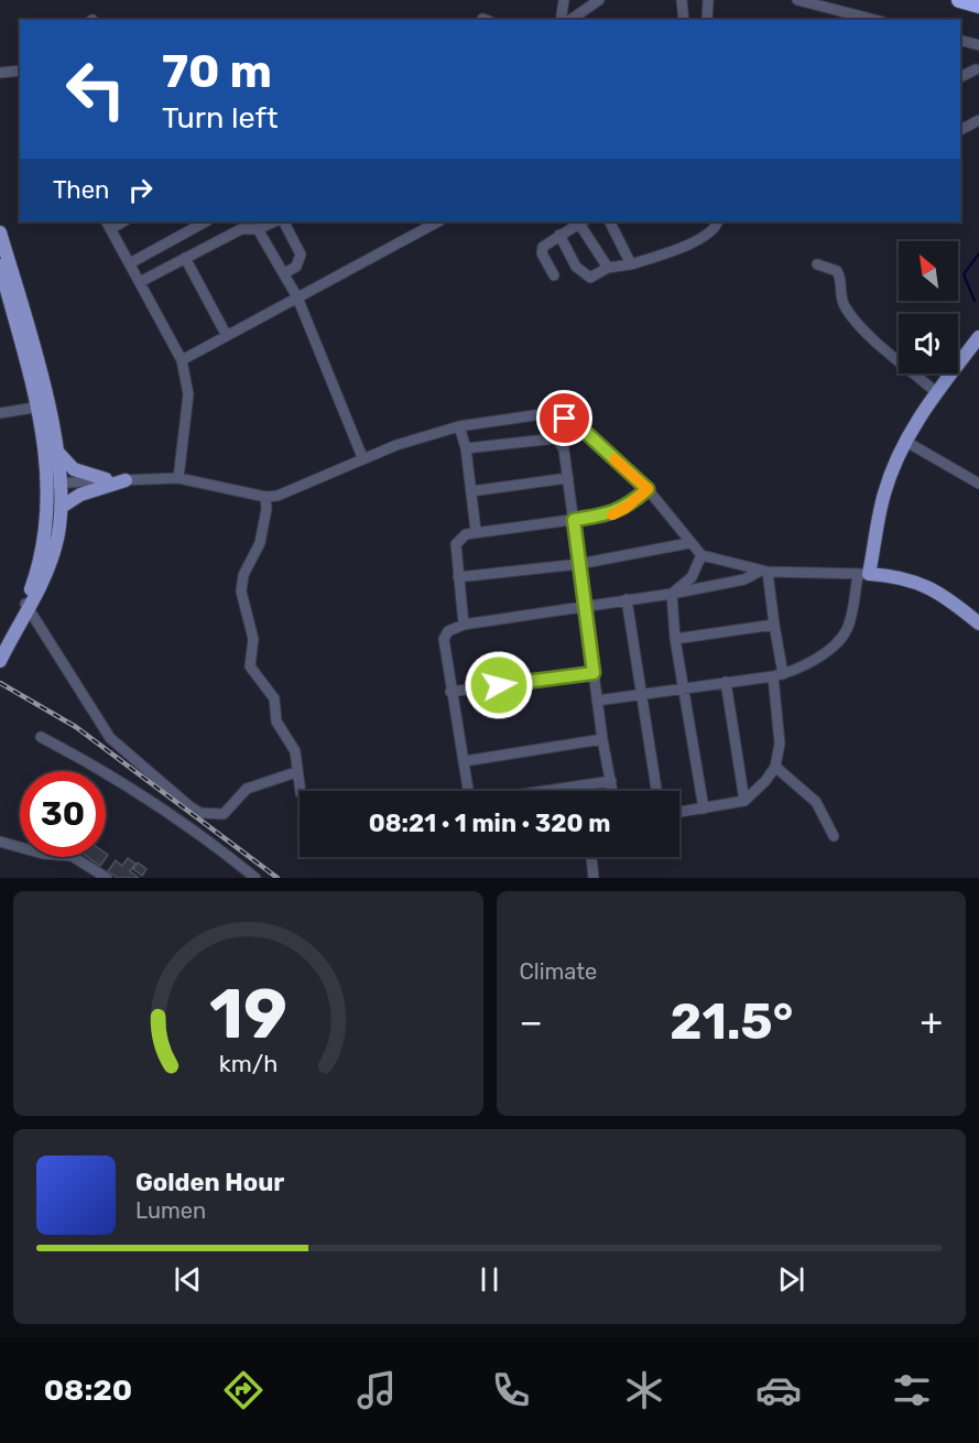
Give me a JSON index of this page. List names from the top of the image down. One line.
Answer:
{"north":"top left","page":{"turn":["70 m","Turn left"],"then":"Then","limit":"30","trip":"08:21 · 1 min · 320 m","tile":"Climate","heat":["−","21.5°","+"],"song":["Golden Hour","Lumen"],"tabs":"08:20","gauge":["19","km/h"]}}
